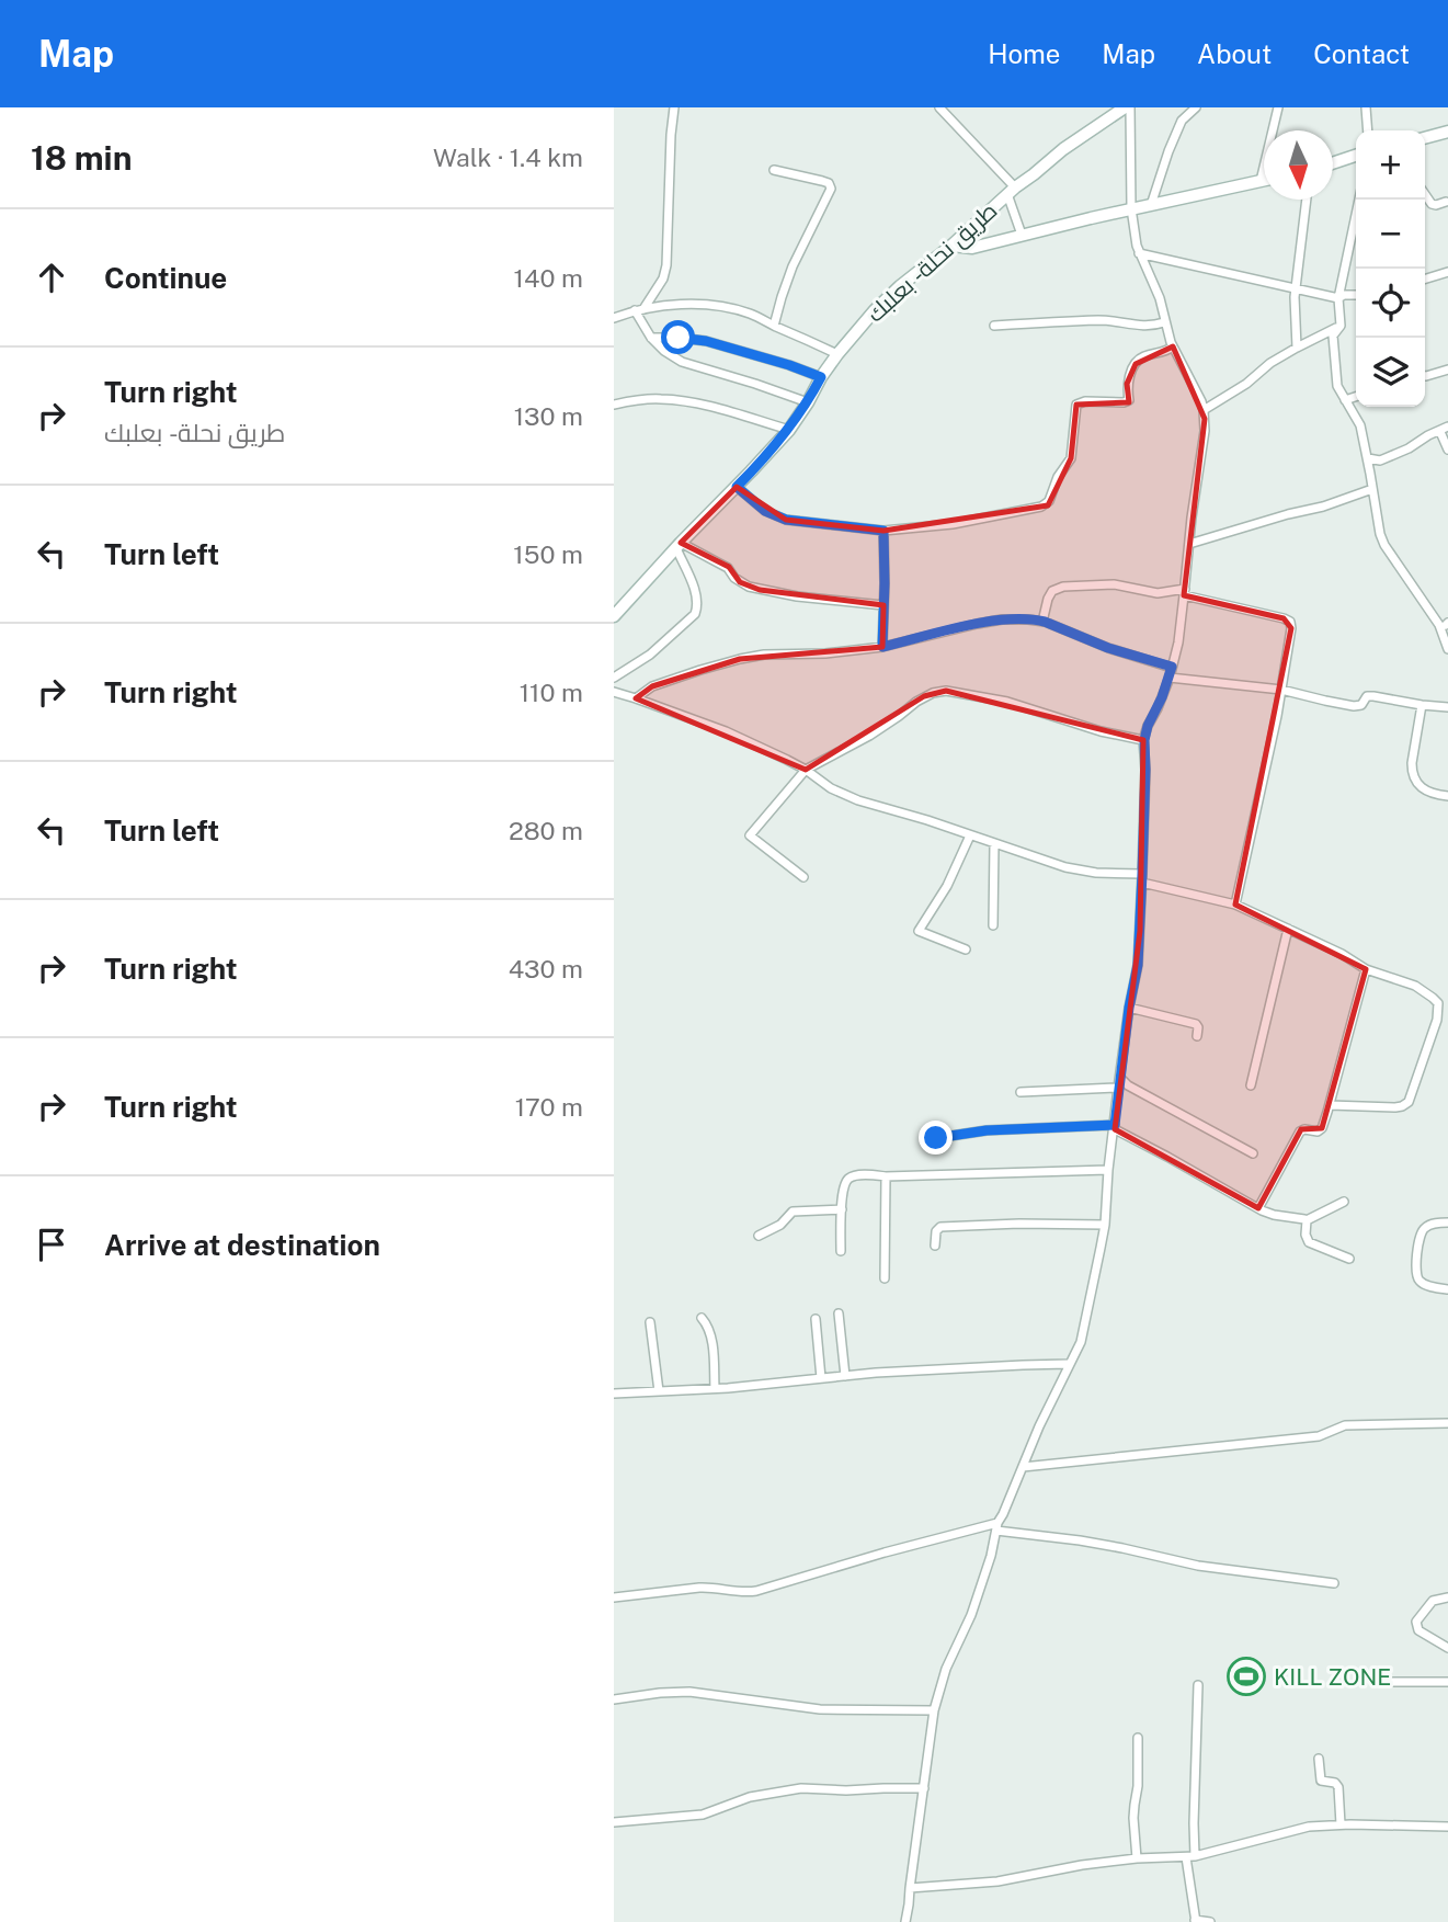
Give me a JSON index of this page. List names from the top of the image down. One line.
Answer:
{"streets":{"street":["طريق نحلة - بعلبك"]},"places":{"sports":["KILL ZONE"]},"north":"bottom","page":{"header":"Map","nav":["Home","Map","About","Contact"],"heading":["18 min","Walk · 1.4 km"],"map_buttons":["+","−"],"list":[["Continue","140 m"],["Turn right","طريق نحلة - بعلبك","130 m"],["Turn left","150 m"],["Turn right","110 m"],["Turn left","280 m"],["Turn right","430 m"],["Turn right","170 m"],"Arrive at destination"]}}
